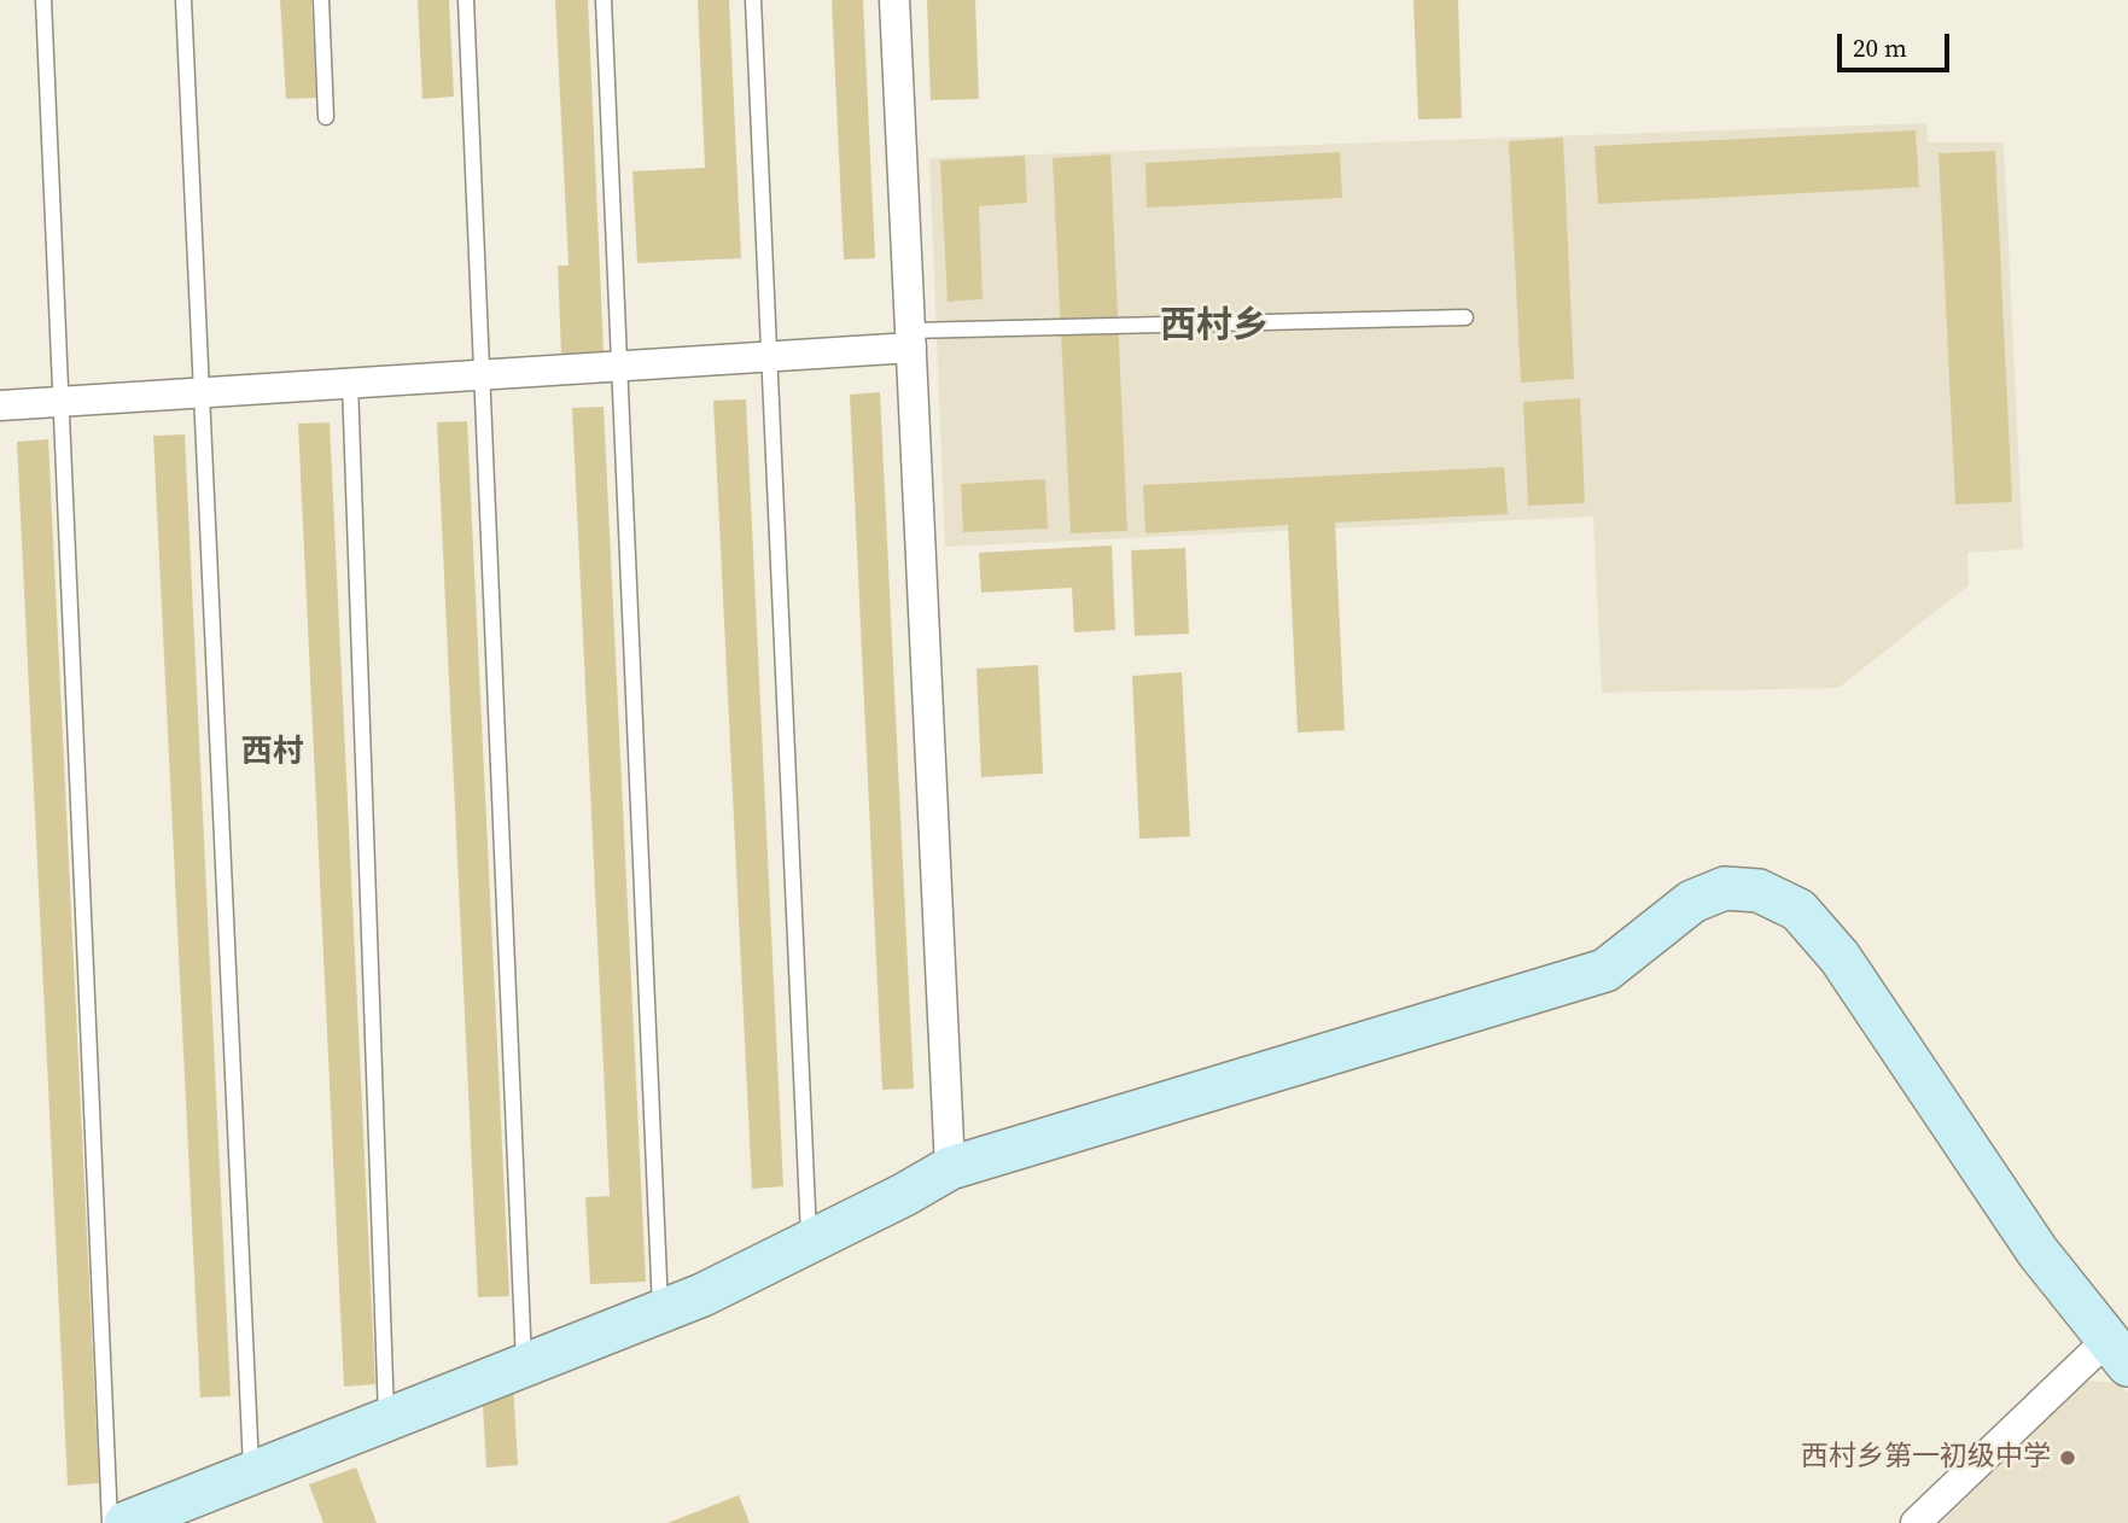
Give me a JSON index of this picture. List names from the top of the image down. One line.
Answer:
{"districts":["西村乡","西村"],"places":["西村乡第一初级中学"],"scale_bar":"20 m"}
